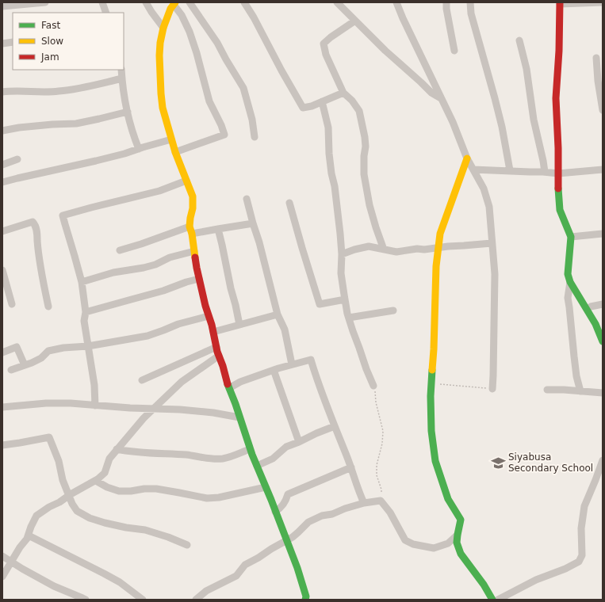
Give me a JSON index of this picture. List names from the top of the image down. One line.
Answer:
{"places":{"school or university":["Siyabusa Secondary School"]},"legend":["Fast","Slow","Jam"]}
